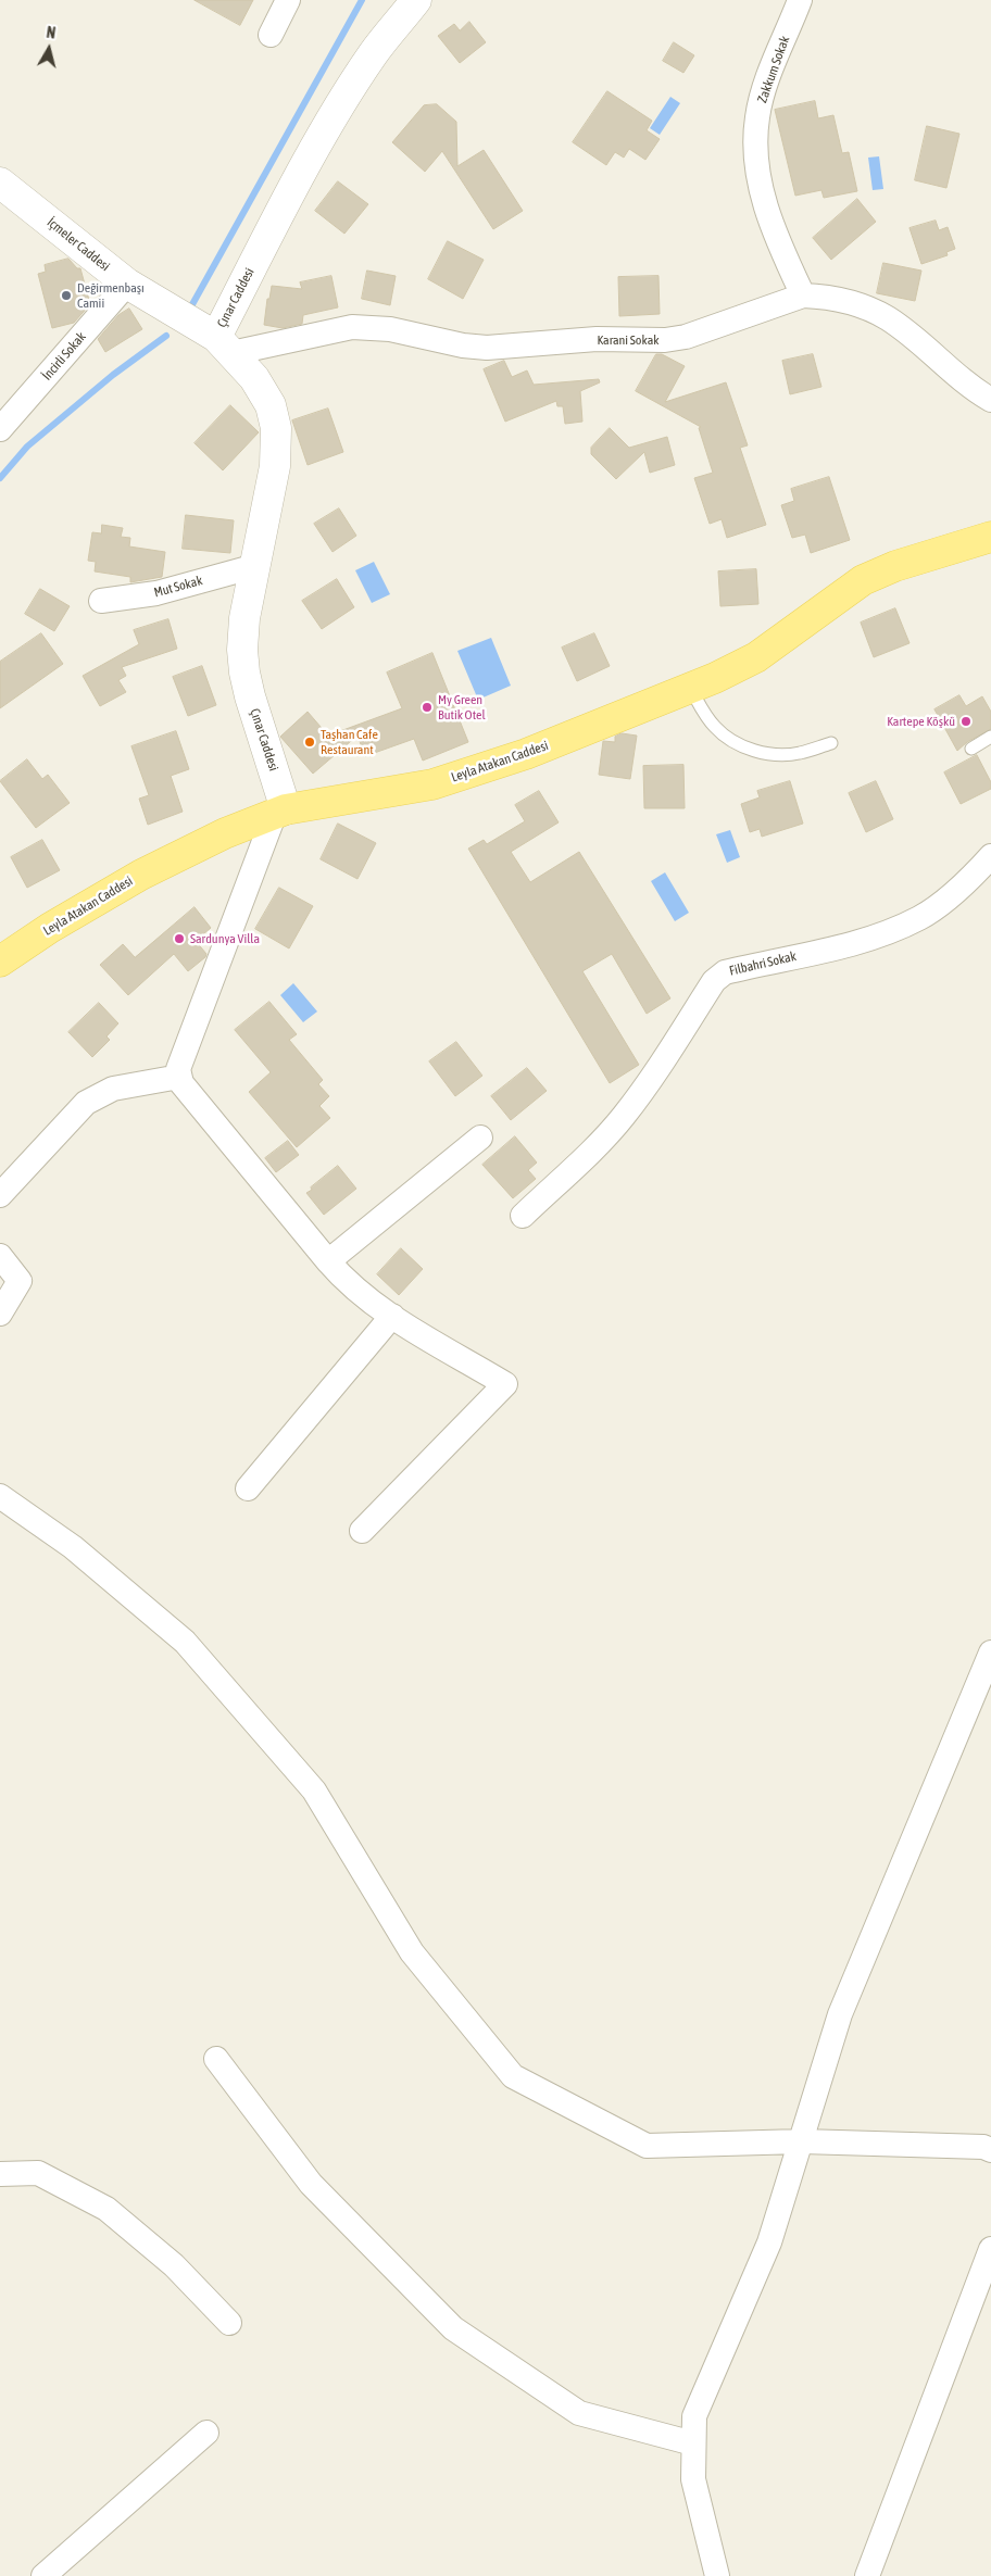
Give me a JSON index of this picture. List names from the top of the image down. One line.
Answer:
{"streets":{"main road":["Leyla Atakan Caddesi"],"street":["Zakkum Sokak","İçmeler Caddesi","Çınar Caddesi","Karani Sokak","İncirli Sokak","Mut Sokak","Filbahri Sokak"]},"crossings":[["Zakkum Sokak","Karani Sokak"],["İçmeler Caddesi","Çınar Caddesi"],["İçmeler Caddesi","Karani Sokak"],["İçmeler Caddesi","İncirli Sokak"],["Çınar Caddesi","Karani Sokak"],["Çınar Caddesi","Mut Sokak"],["Çınar Caddesi","Leyla Atakan Caddesi"]],"places":["Değirmenbaşı Camii","My Green Butik Otel","Kartepe Köşkü","Taşhan Cafe Restaurant","Sardunya Villa"],"north":"top"}
